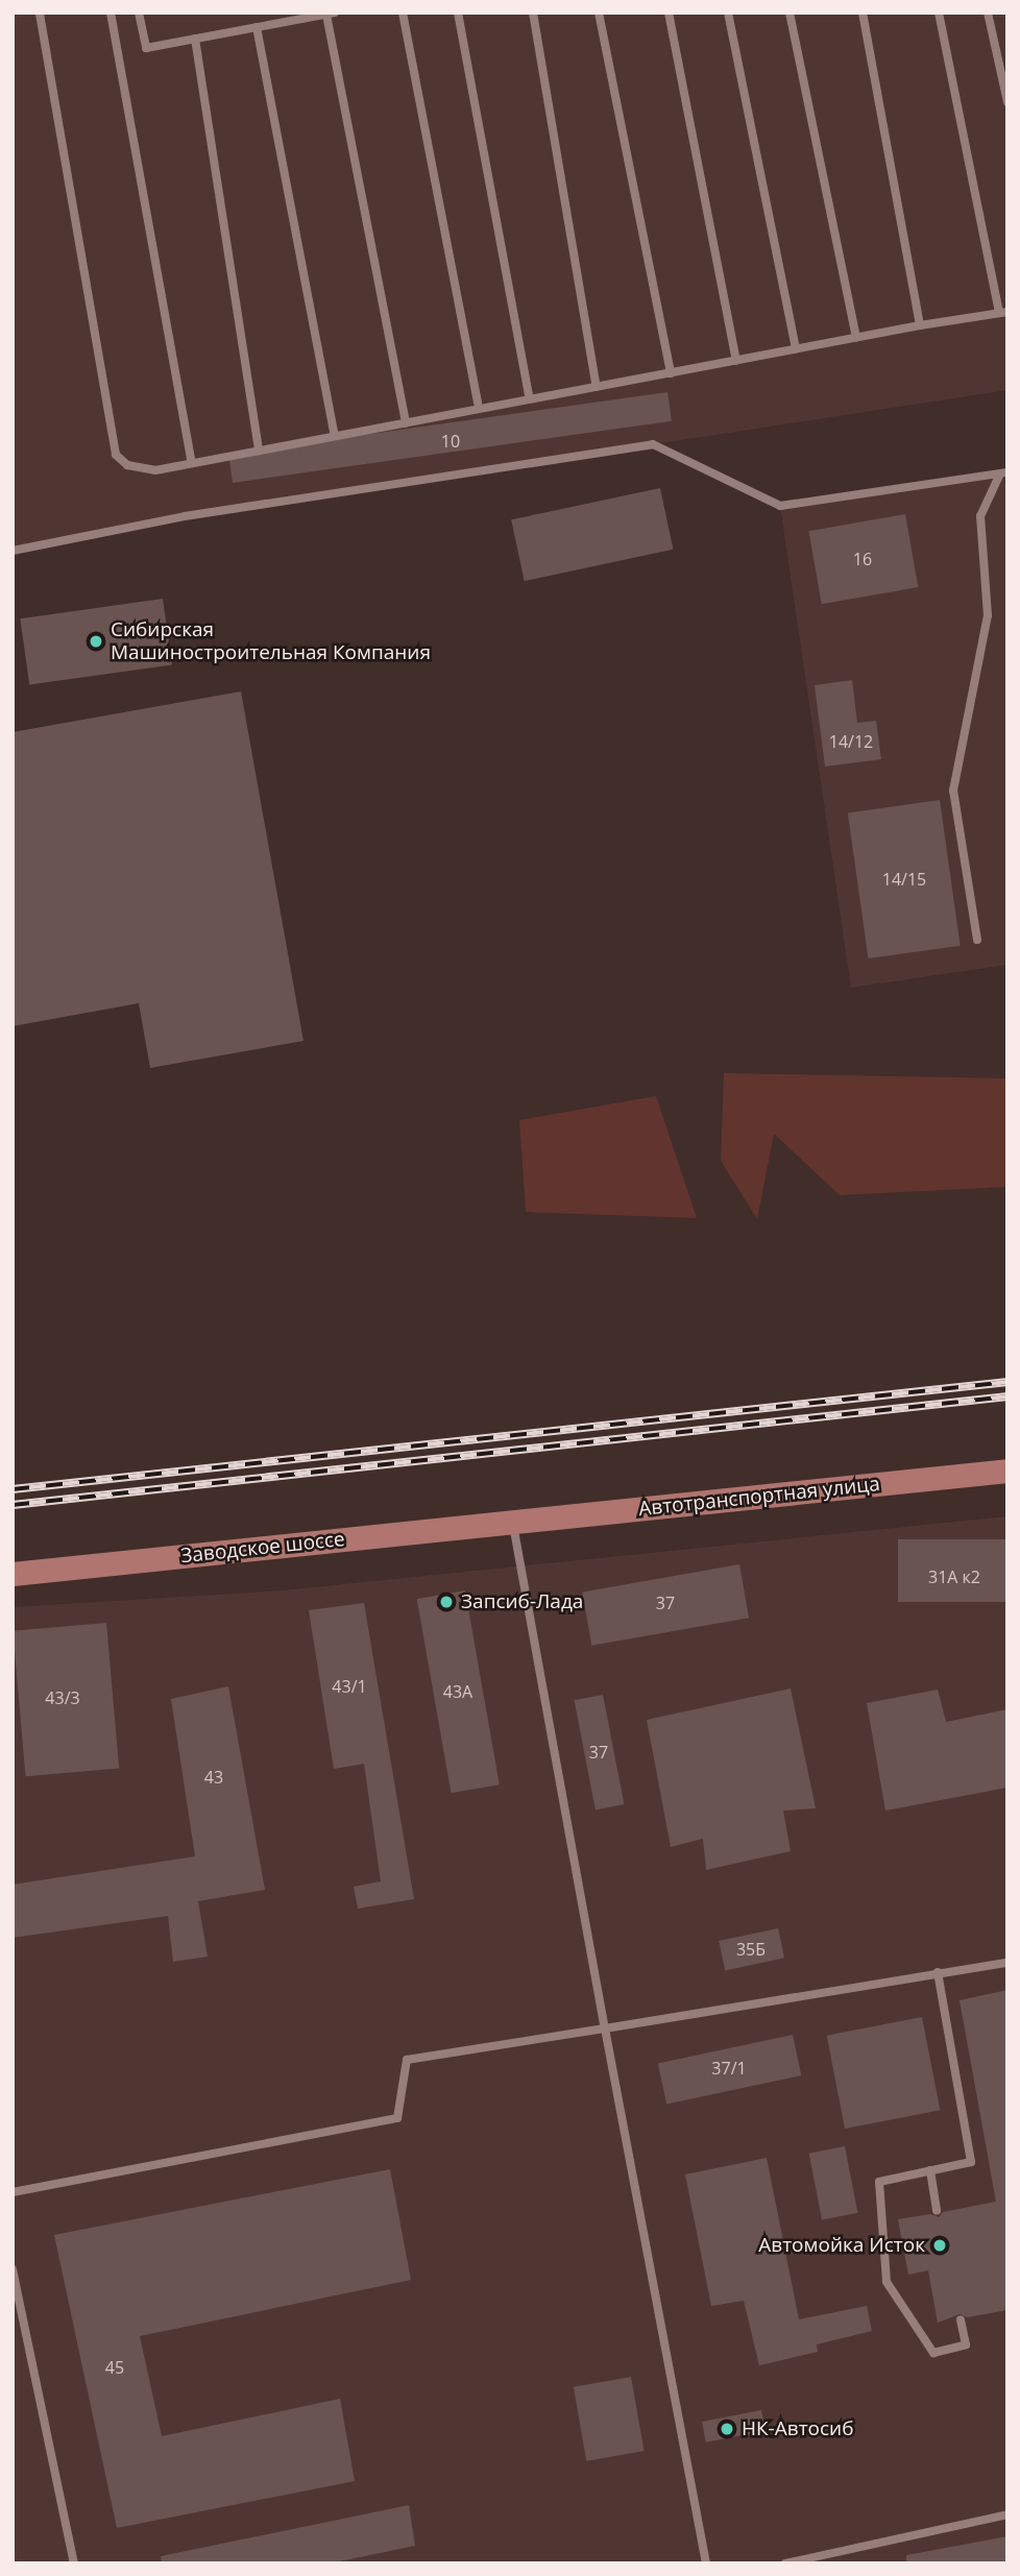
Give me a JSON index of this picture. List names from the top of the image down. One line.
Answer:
{"streets":{"main road":["Автотранспортная улица","Заводское шоссе"]},"crossings":[["Автотранспортная улица","Заводское шоссе"]],"places":["Сибирская Машиностроительная Компания","Запсиб-Лада","Автомойка Исток","НК-Автосиб"],"house_numbers":["10","16","14/12","14/15","31А к2","37","43/1","43А","43/3","37","43","35Б","37/1","45"]}
